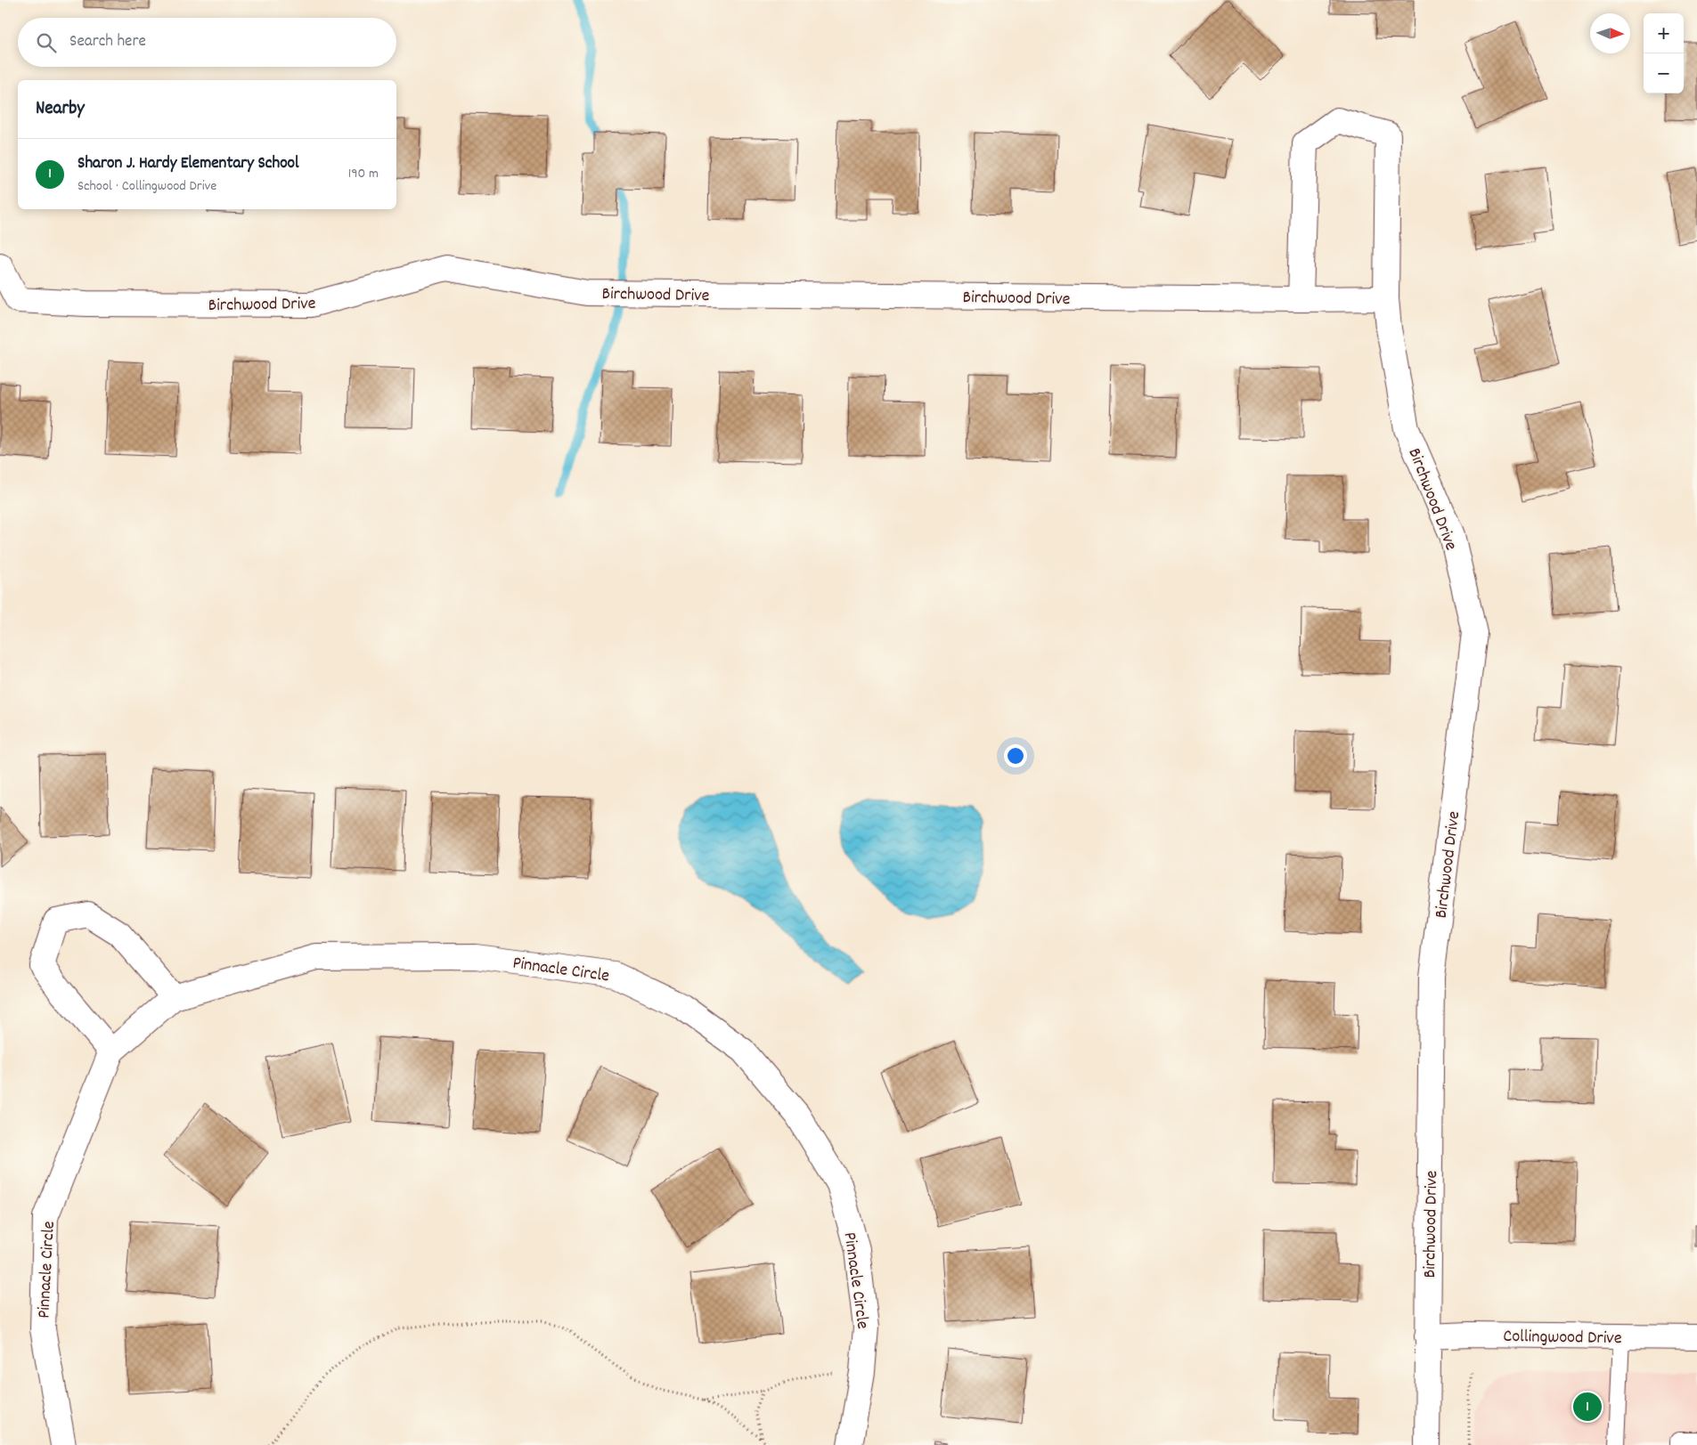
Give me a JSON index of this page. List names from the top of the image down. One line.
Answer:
{"streets":{"street":["Birchwood Drive","Pinnacle Circle","Collingwood Drive"]},"crossings":[["Birchwood Drive","Collingwood Drive"]],"north":"right","page":{"map_buttons":["+","−"],"search":"Search here","heading":"Nearby","list":[{"mark":"1","name":"Sharon J. Hardy Elementary School","note":"School · Collingwood Drive","value":"190 m"}],"pins":"1"}}
